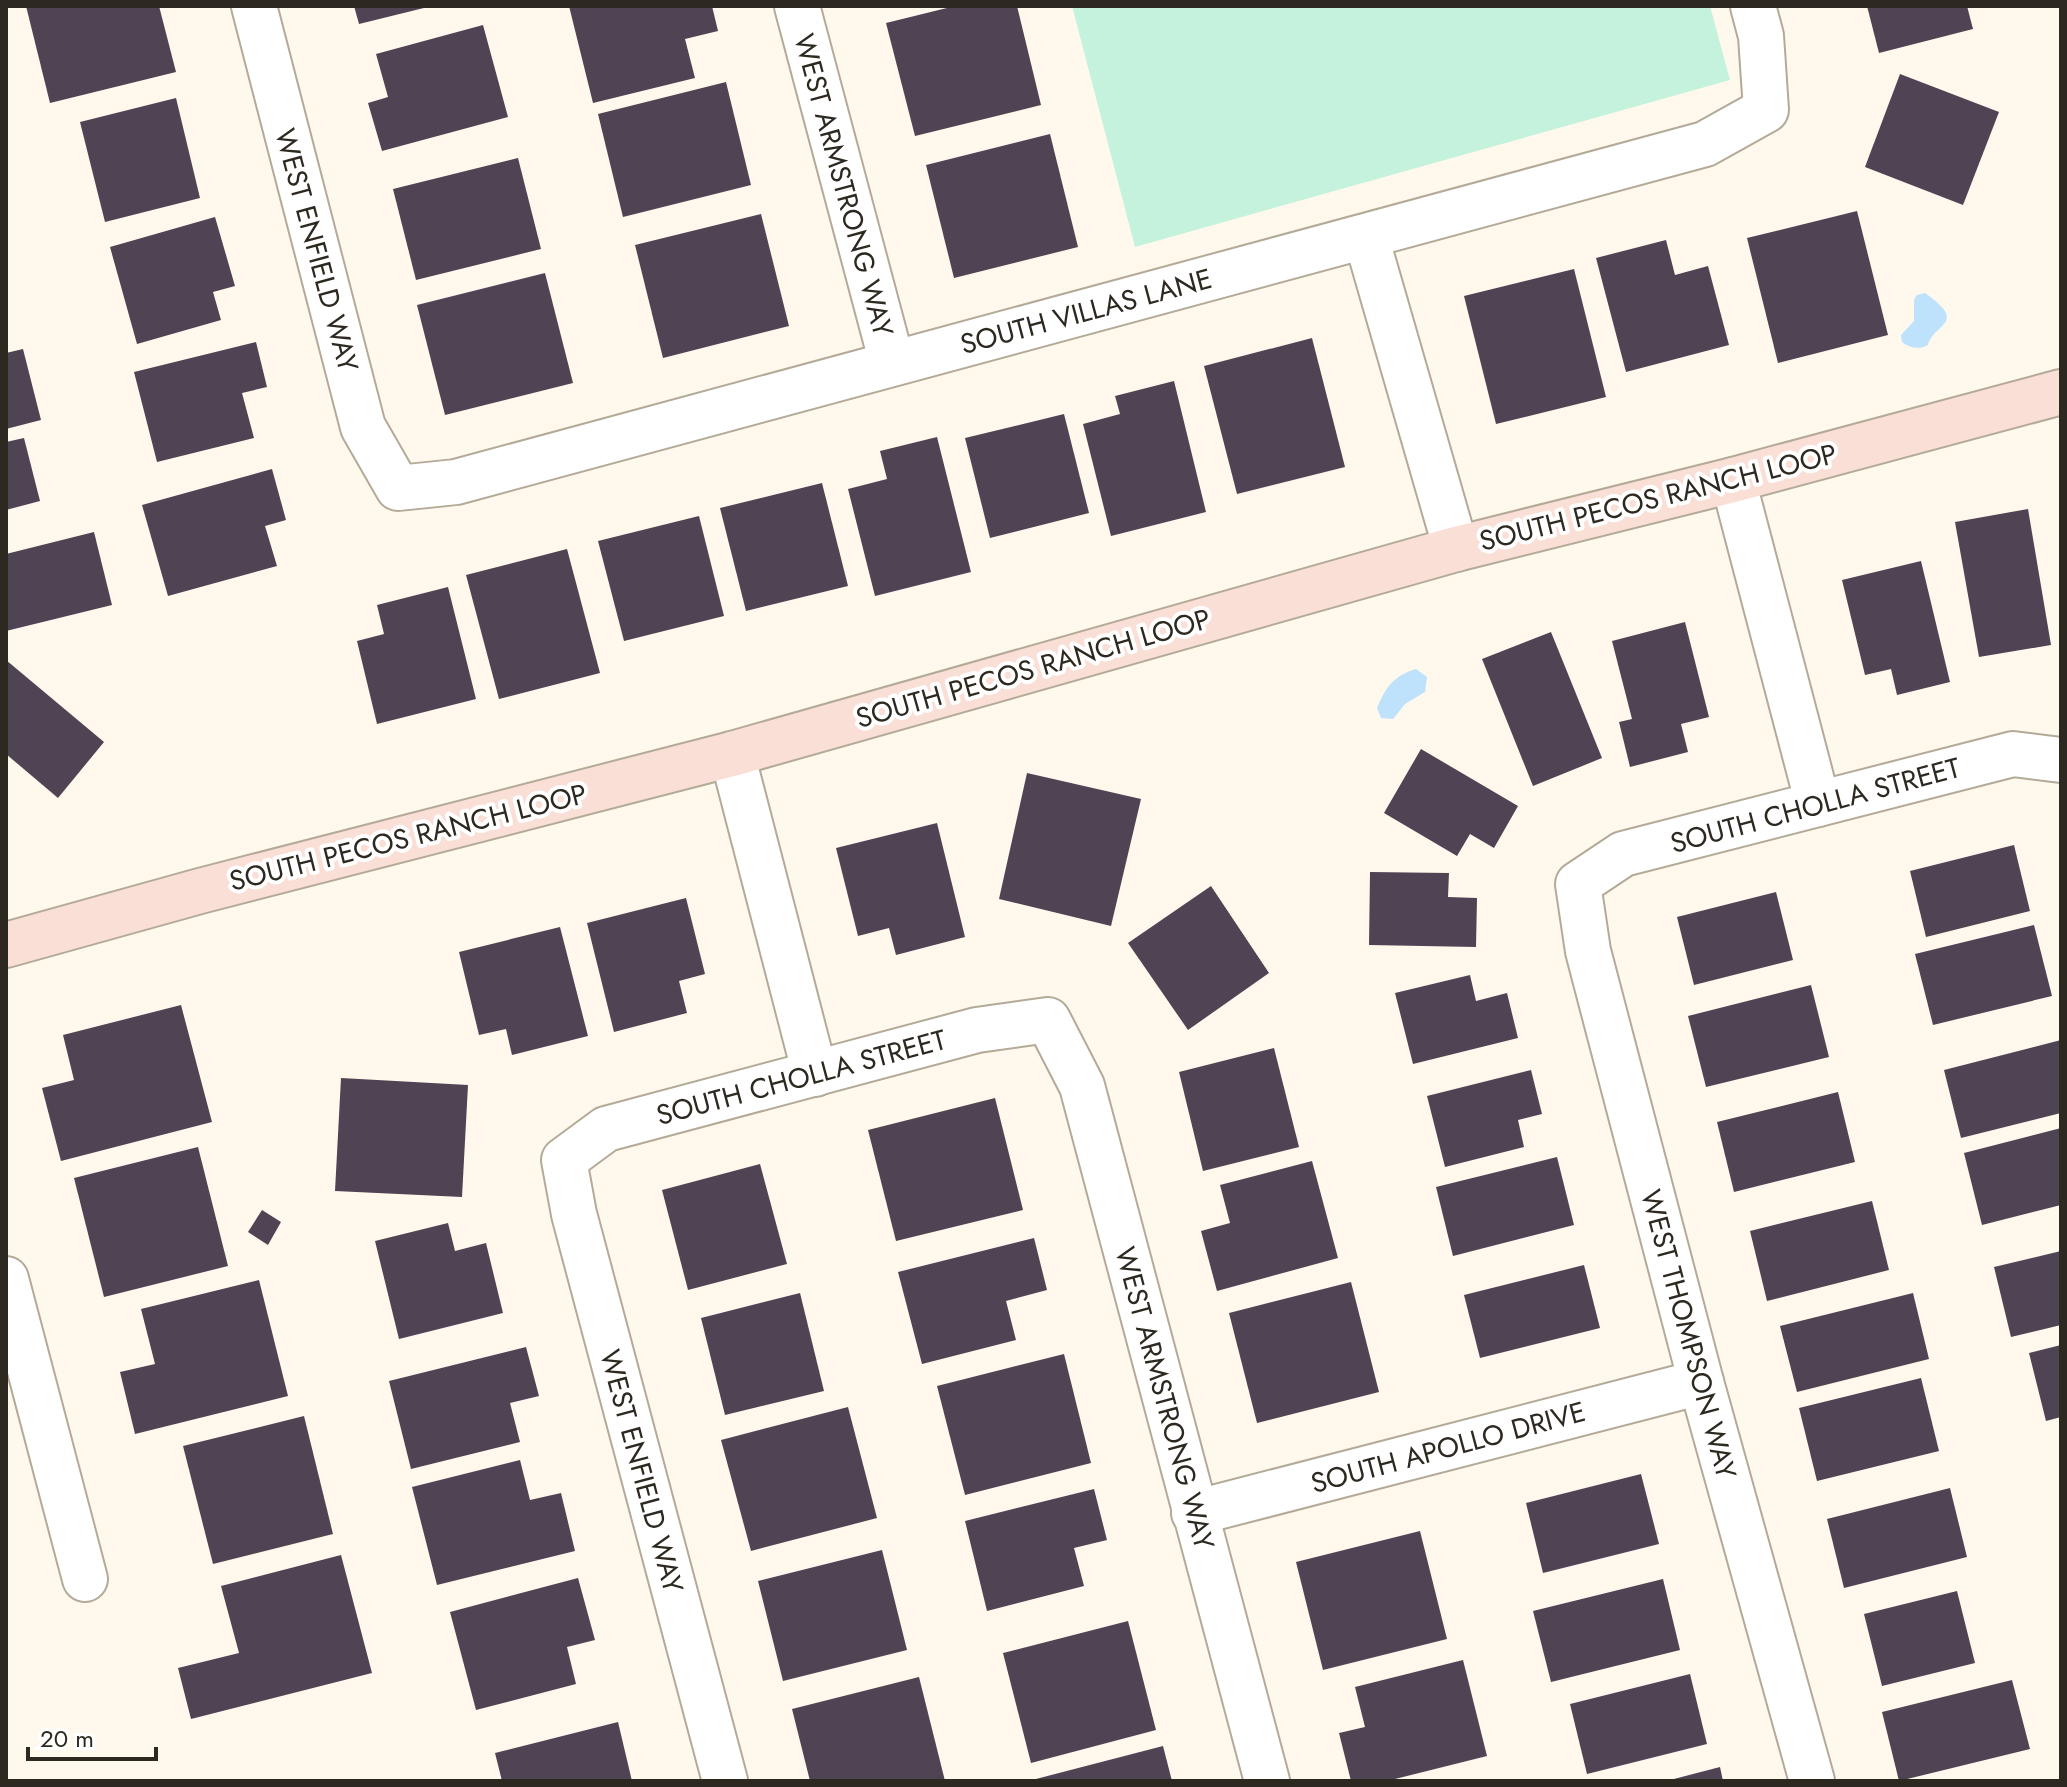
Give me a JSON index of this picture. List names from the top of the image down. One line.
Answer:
{"streets":{"street":["WEST ARMSTRONG WAY","WEST ENFIELD WAY","SOUTH VILLAS LANE","SOUTH PECOS RANCH LOOP","SOUTH CHOLLA STREET","WEST THOMPSON WAY","SOUTH APOLLO DRIVE"]},"crossings":[["WEST ARMSTRONG WAY","SOUTH VILLAS LANE"],["WEST ARMSTRONG WAY","SOUTH CHOLLA STREET"],["WEST ARMSTRONG WAY","SOUTH APOLLO DRIVE"],["WEST ENFIELD WAY","SOUTH VILLAS LANE"],["WEST ENFIELD WAY","SOUTH CHOLLA STREET"],["SOUTH CHOLLA STREET","WEST THOMPSON WAY"],["WEST THOMPSON WAY","SOUTH APOLLO DRIVE"]],"scale_bar":"20 m"}
